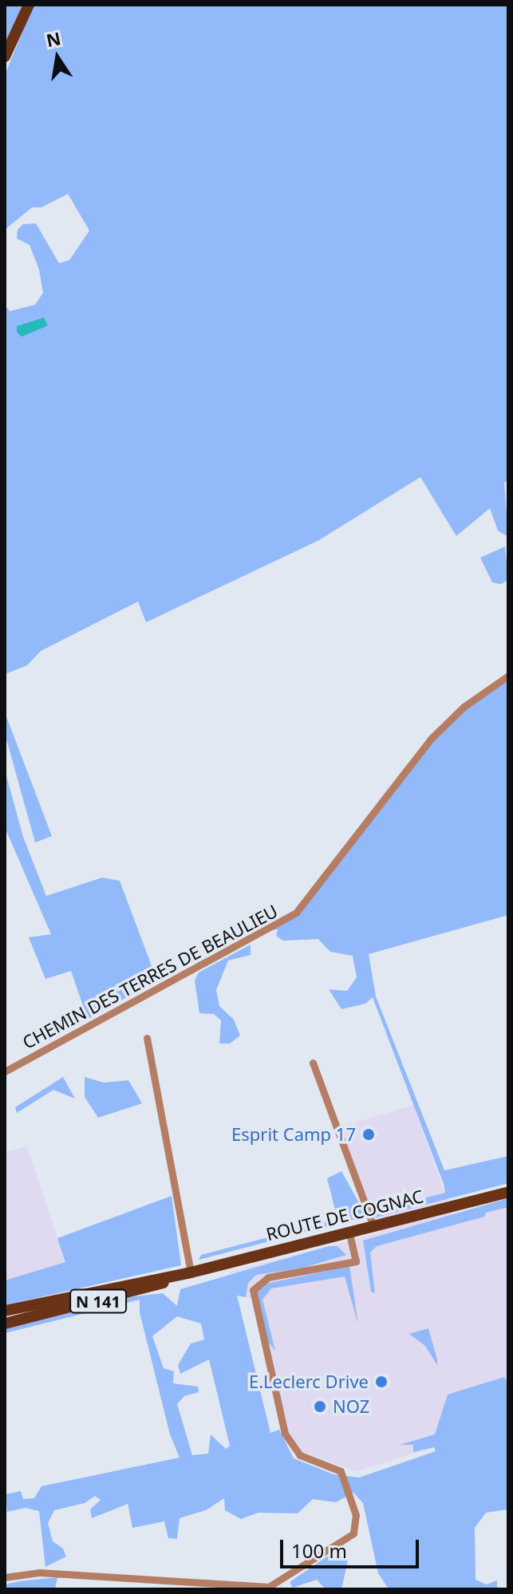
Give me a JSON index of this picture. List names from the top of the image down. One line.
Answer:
{"streets":{"main road":["ROUTE DE COGNAC","N 141"],"street":["CHEMIN DES TERRES DE BEAULIEU"]},"places":["Esprit Camp 17","E.Leclerc Drive","NOZ"],"scale_bar":"100 m","north":"top"}
